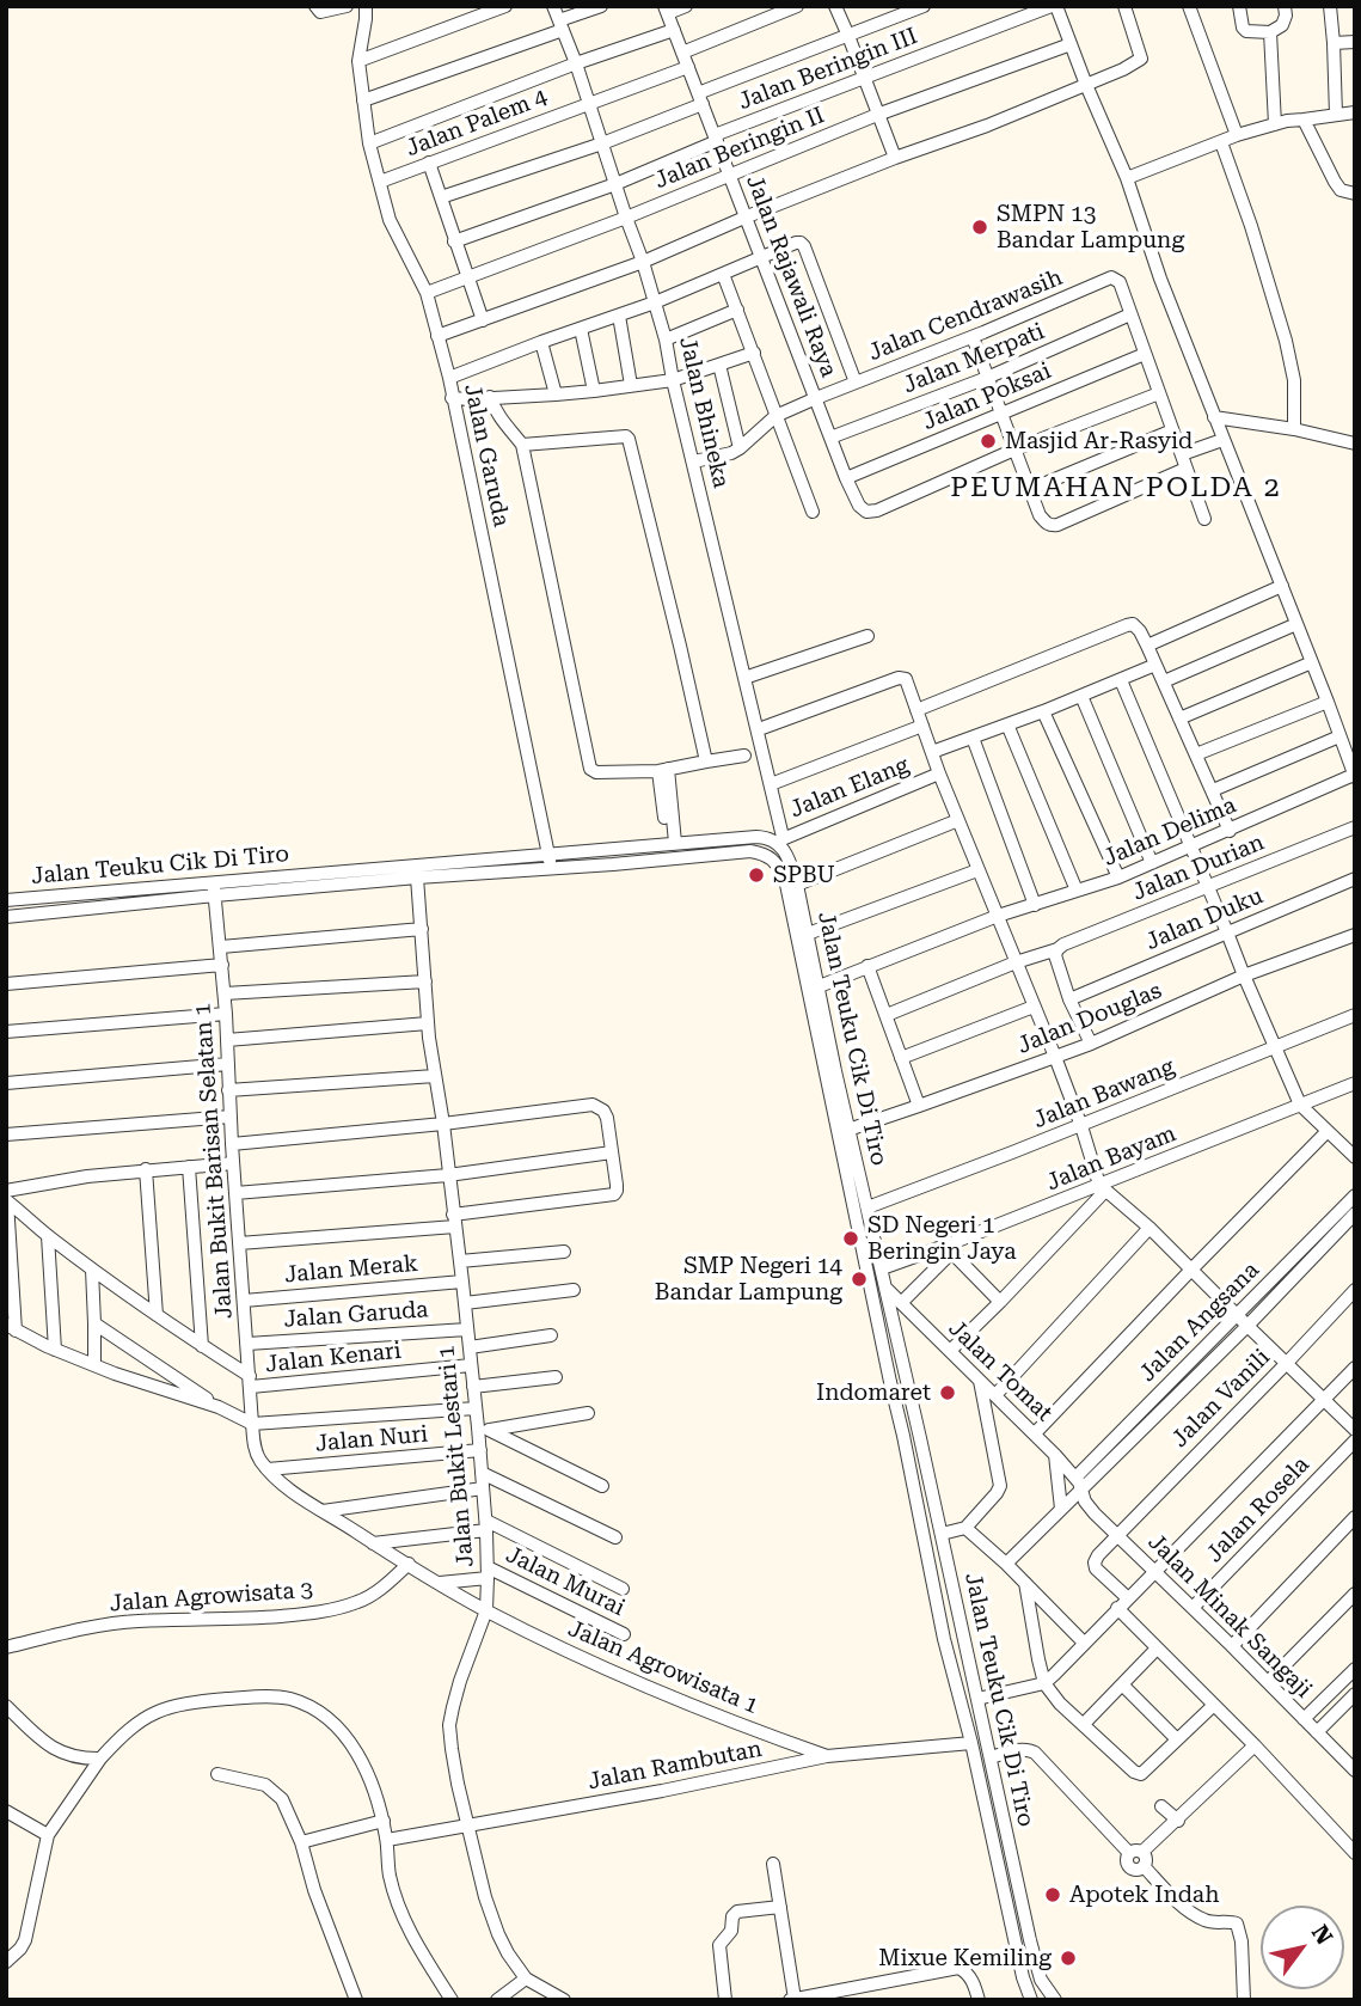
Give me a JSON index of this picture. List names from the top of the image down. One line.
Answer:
{"streets":{"street":["Jalan Beringin III","Jalan Palem 4","Jalan Beringin II","Jalan Rajawali Raya","Jalan Cendrawasih","Jalan Merpati","Jalan Poksai","Jalan Bhineka","Jalan Garuda","Jalan Elang","Jalan Delima","Jalan Teuku Cik Di Tiro","Jalan Durian","Jalan Duku","Jalan Douglas","Jalan Bawang","Jalan Bayam","Jalan Bukit Barisan Selatan 1","Jalan Merak","Jalan Angsana","Jalan Kenari","Jalan Tomat","Jalan Vanili","Jalan Nuri","Jalan Bukit Lestari 1","Jalan Rosela","Jalan Murai","Jalan Agrowisata 3","Jalan Minak Sangaji","Jalan Agrowisata 1","Jalan Rambutan"]},"crossings":[["Jalan Beringin III","Jalan Rajawali Raya"],["Jalan Beringin III","Jalan Bhineka"],["Jalan Palem 4","Jalan Rajawali Raya"],["Jalan Palem 4","Jalan Bhineka"],["Jalan Palem 4","Jalan Garuda"],["Jalan Beringin II","Jalan Rajawali Raya"],["Jalan Beringin II","Jalan Bhineka"],["Jalan Beringin II","Jalan Garuda"],["Jalan Rajawali Raya","Jalan Cendrawasih"],["Jalan Rajawali Raya","Jalan Merpati"],["Jalan Rajawali Raya","Jalan Poksai"],["Jalan Cendrawasih","Jalan Merpati"],["Jalan Cendrawasih","Jalan Poksai"],["Jalan Cendrawasih","Jalan Bhineka"],["Jalan Bhineka","Jalan Elang"],["Jalan Bhineka","Jalan Teuku Cik Di Tiro"],["Jalan Garuda","Jalan Teuku Cik Di Tiro"],["Jalan Garuda","Jalan Bukit Barisan Selatan 1"],["Jalan Garuda","Jalan Bukit Lestari 1"],["Jalan Elang","Jalan Teuku Cik Di Tiro"],["Jalan Delima","Jalan Teuku Cik Di Tiro"],["Jalan Teuku Cik Di Tiro","Jalan Douglas"],["Jalan Teuku Cik Di Tiro","Jalan Bawang"],["Jalan Teuku Cik Di Tiro","Jalan Bayam"],["Jalan Teuku Cik Di Tiro","Jalan Bukit Barisan Selatan 1"],["Jalan Teuku Cik Di Tiro","Jalan Tomat"],["Jalan Teuku Cik Di Tiro","Jalan Bukit Lestari 1"],["Jalan Teuku Cik Di Tiro","Jalan Rambutan"],["Jalan Bayam","Jalan Angsana"],["Jalan Bukit Barisan Selatan 1","Jalan Merak"],["Jalan Bukit Barisan Selatan 1","Jalan Kenari"],["Jalan Bukit Barisan Selatan 1","Jalan Nuri"],["Jalan Bukit Barisan Selatan 1","Jalan Agrowisata 1"],["Jalan Merak","Jalan Bukit Lestari 1"],["Jalan Angsana","Jalan Tomat"],["Jalan Angsana","Jalan Vanili"],["Jalan Angsana","Jalan Minak Sangaji"],["Jalan Kenari","Jalan Bukit Lestari 1"],["Jalan Tomat","Jalan Minak Sangaji"],["Jalan Vanili","Jalan Minak Sangaji"],["Jalan Nuri","Jalan Bukit Lestari 1"],["Jalan Nuri","Jalan Agrowisata 1"],["Jalan Bukit Lestari 1","Jalan Murai"],["Jalan Bukit Lestari 1","Jalan Agrowisata 1"],["Jalan Bukit Lestari 1","Jalan Rambutan"],["Jalan Rosela","Jalan Minak Sangaji"],["Jalan Agrowisata 3","Jalan Agrowisata 1"],["Jalan Agrowisata 1","Jalan Rambutan"]],"districts":["PEUMAHAN POLDA 2"],"places":["SMPN 13 Bandar Lampung","Masjid Ar-Rasyid","SPBU","SD Negeri 1 Beringin Jaya","SMP Negeri 14 Bandar Lampung","Indomaret","Apotek Indah","Mixue Kemiling"],"north":"top right"}
